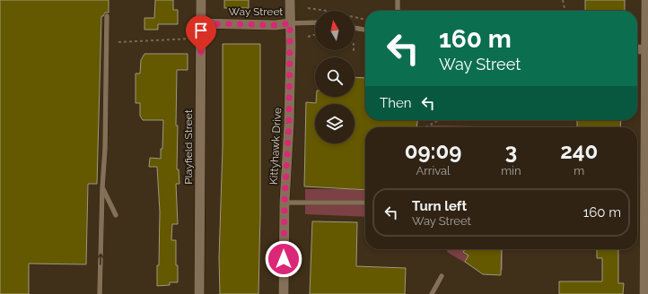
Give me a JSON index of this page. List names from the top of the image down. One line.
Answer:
{"streets":{"street":["Way Street","Kittyhawk Drive","Playfield Street"]},"crossings":[["Way Street","Kittyhawk Drive"],["Way Street","Playfield Street"]],"north":"top","page":{"turn":["160 m","Way Street"],"then":"Then","eta":["09:09","Arrival","3","min","240","m"],"list":[{"name":"Turn left","note":"Way Street","value":"160 m"}]}}
